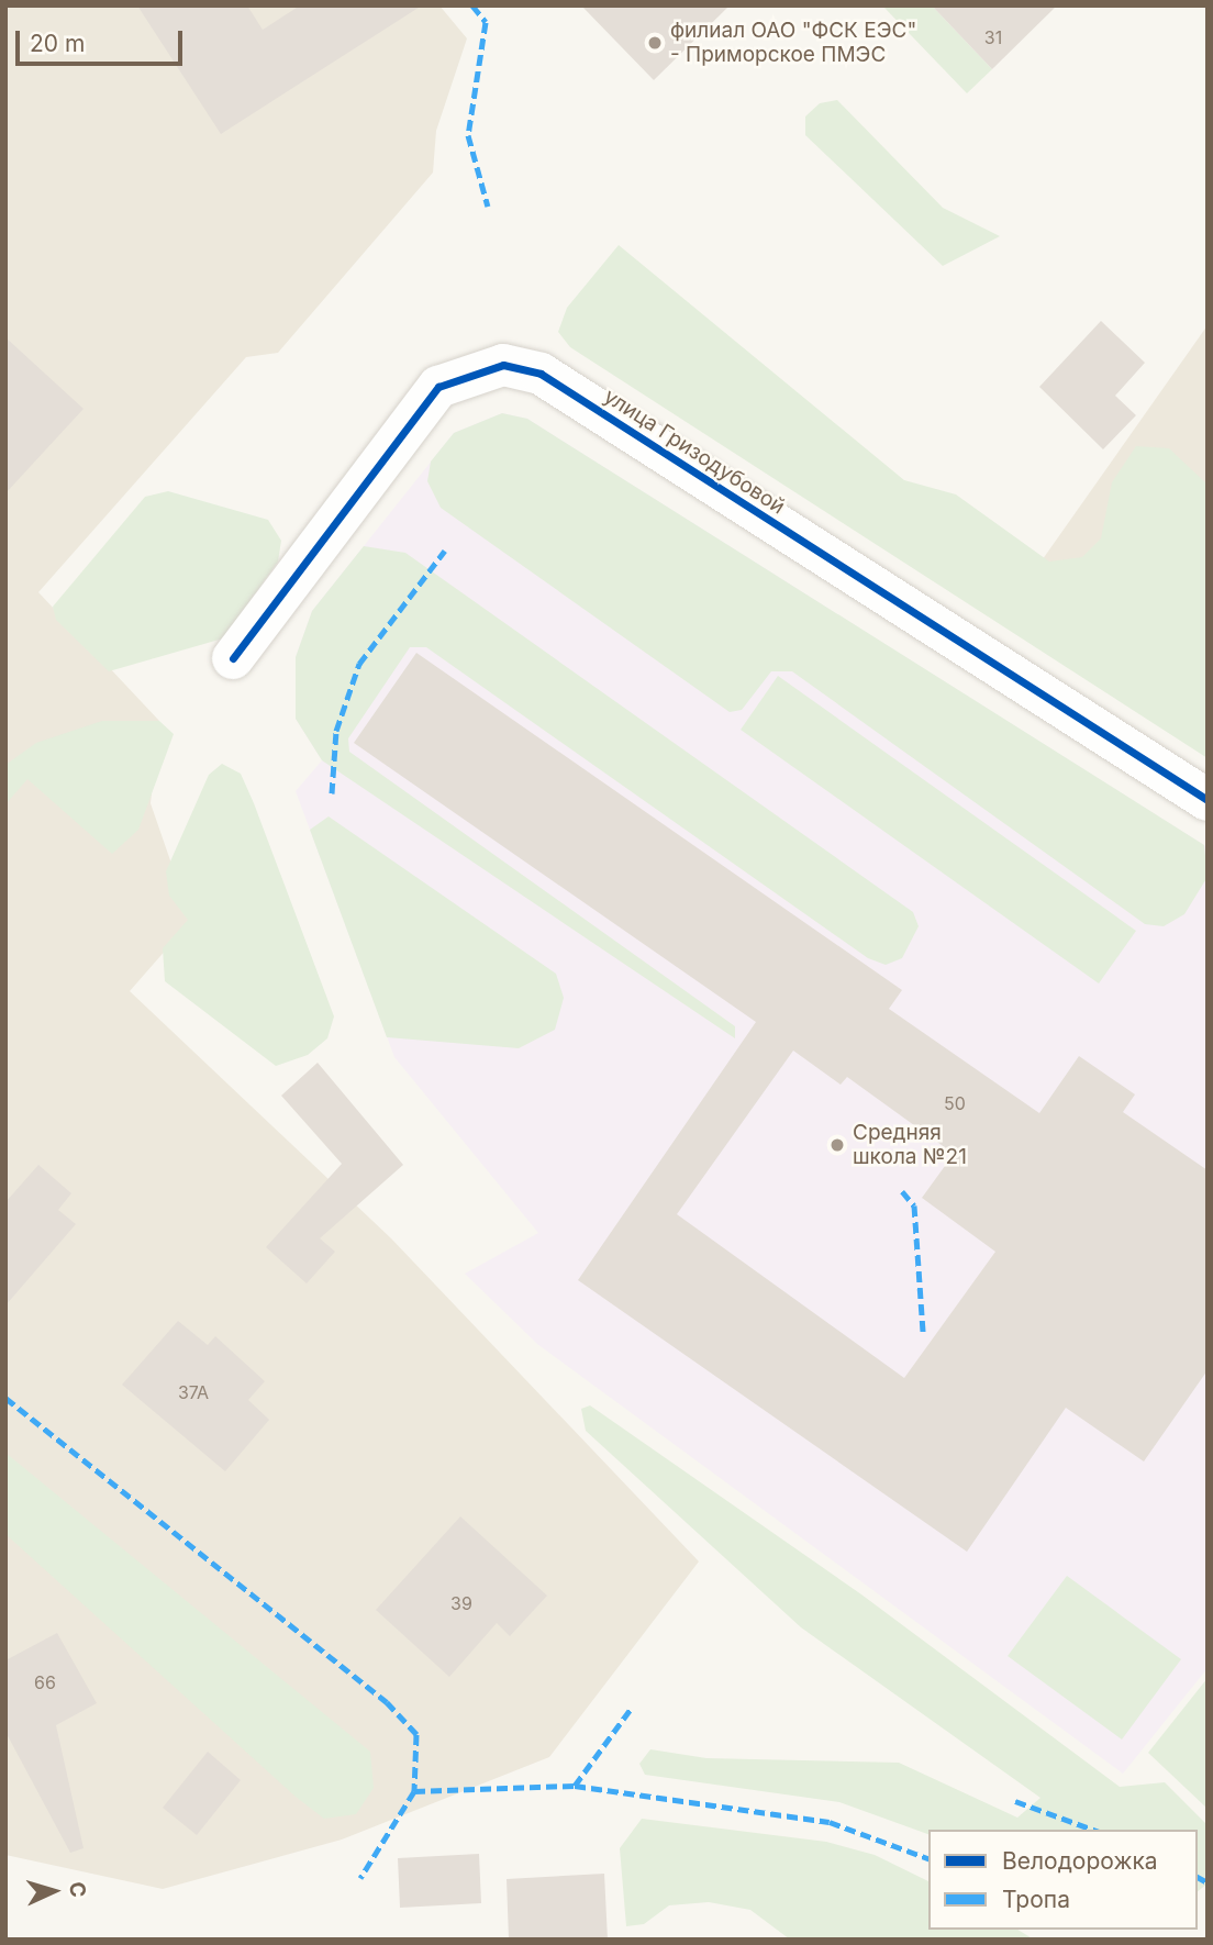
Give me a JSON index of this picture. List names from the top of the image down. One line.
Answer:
{"streets":{"street":["улица Гризодубовой"]},"places":["филиал ОАО \"ФСК ЕЭС\" - Приморское ПМЭС","Средняя школа №21"],"house_numbers":["31","50","37А","39","66"],"legend":["Велодорожка","Тропа"],"scale_bar":"20 m","north":"right"}
